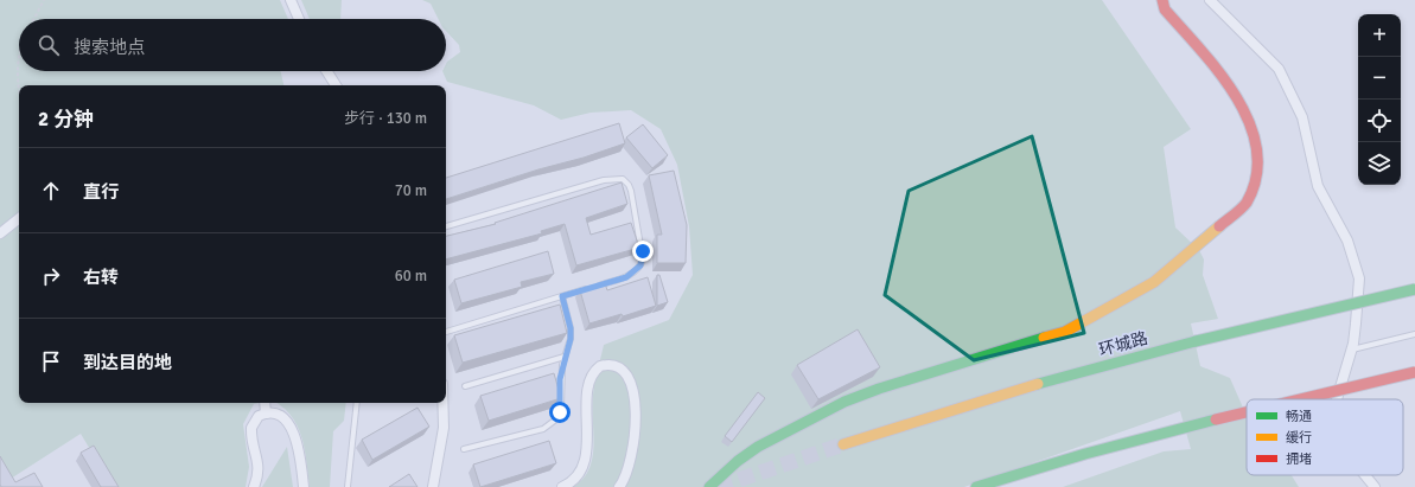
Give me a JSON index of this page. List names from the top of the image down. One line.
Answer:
{"streets":{"main road":["环城路"]},"legend":["畅通","缓行","拥堵"],"page":{"map_buttons":["+","−"],"search":"搜索地点","heading":["2 分钟","步行 · 130 m"],"list":[["直行","70 m"],["右转","60 m"],"到达目的地"]}}
